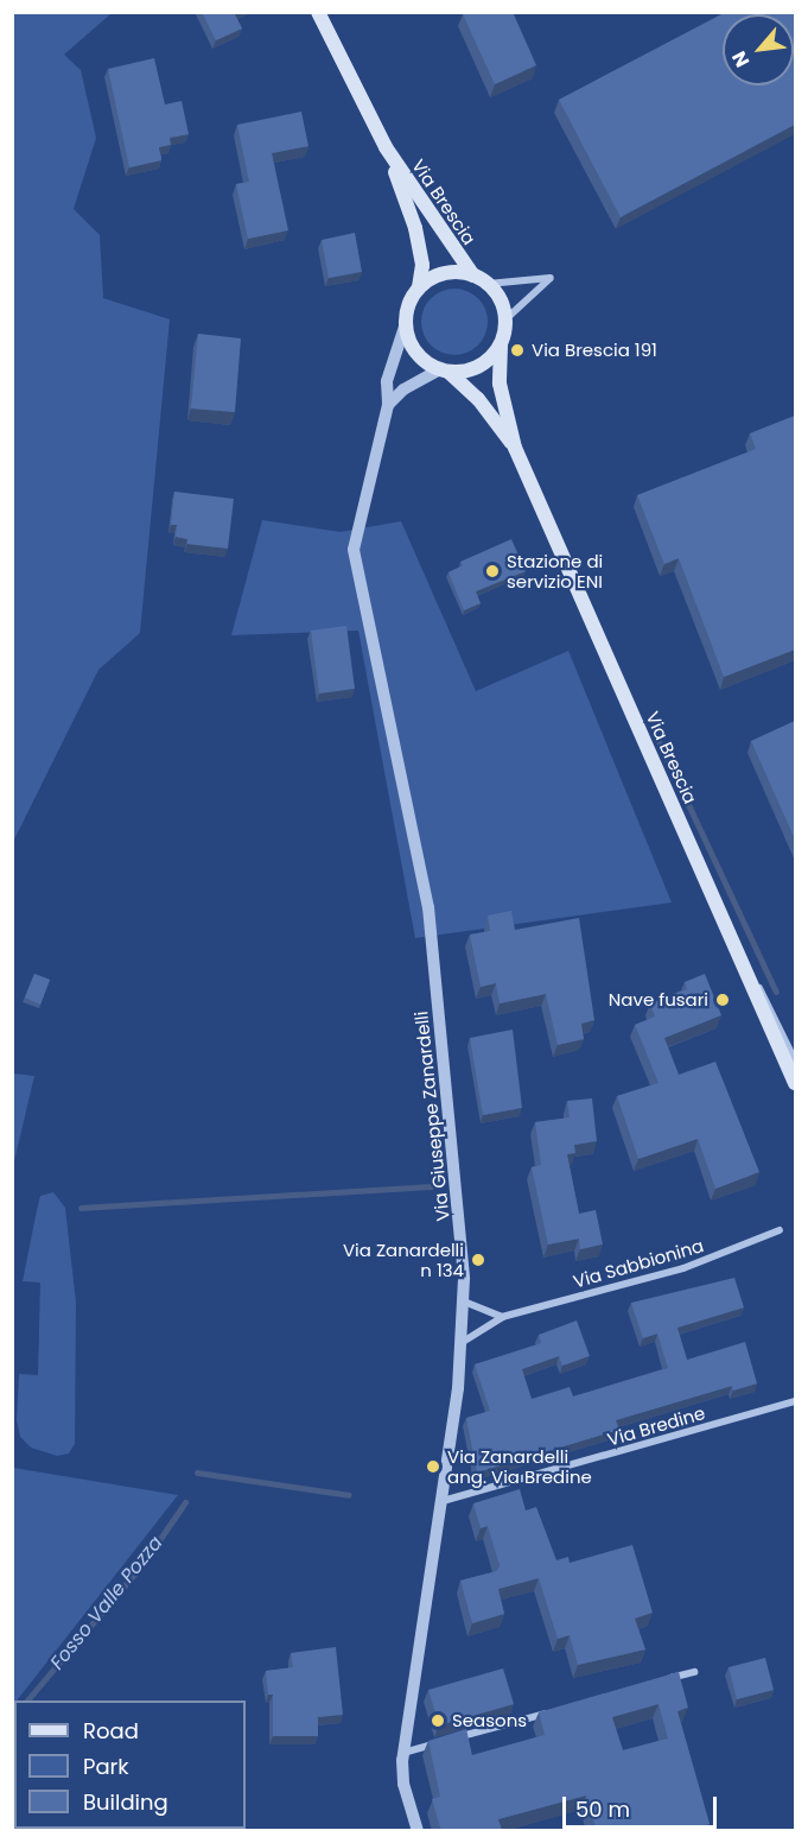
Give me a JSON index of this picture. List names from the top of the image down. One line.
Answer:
{"streets":{"main road":["Via Brescia"],"street":["Via Giuseppe Zanardelli","Via Sabbionina","Via Bredine"]},"crossings":[["Via Brescia","Via Giuseppe Zanardelli"],["Via Giuseppe Zanardelli","Via Sabbionina"],["Via Giuseppe Zanardelli","Via Bredine"]],"water":["Fosso Valle Pozza"],"places":["Via Brescia 191","Stazione di servizio ENI","Nave fusari","Via Zanardelli n 134","Via Zanardelli ang. Via Bredine","Seasons"],"legend":["Road","Park","Building"],"scale_bar":"50 m","north":"bottom left"}
